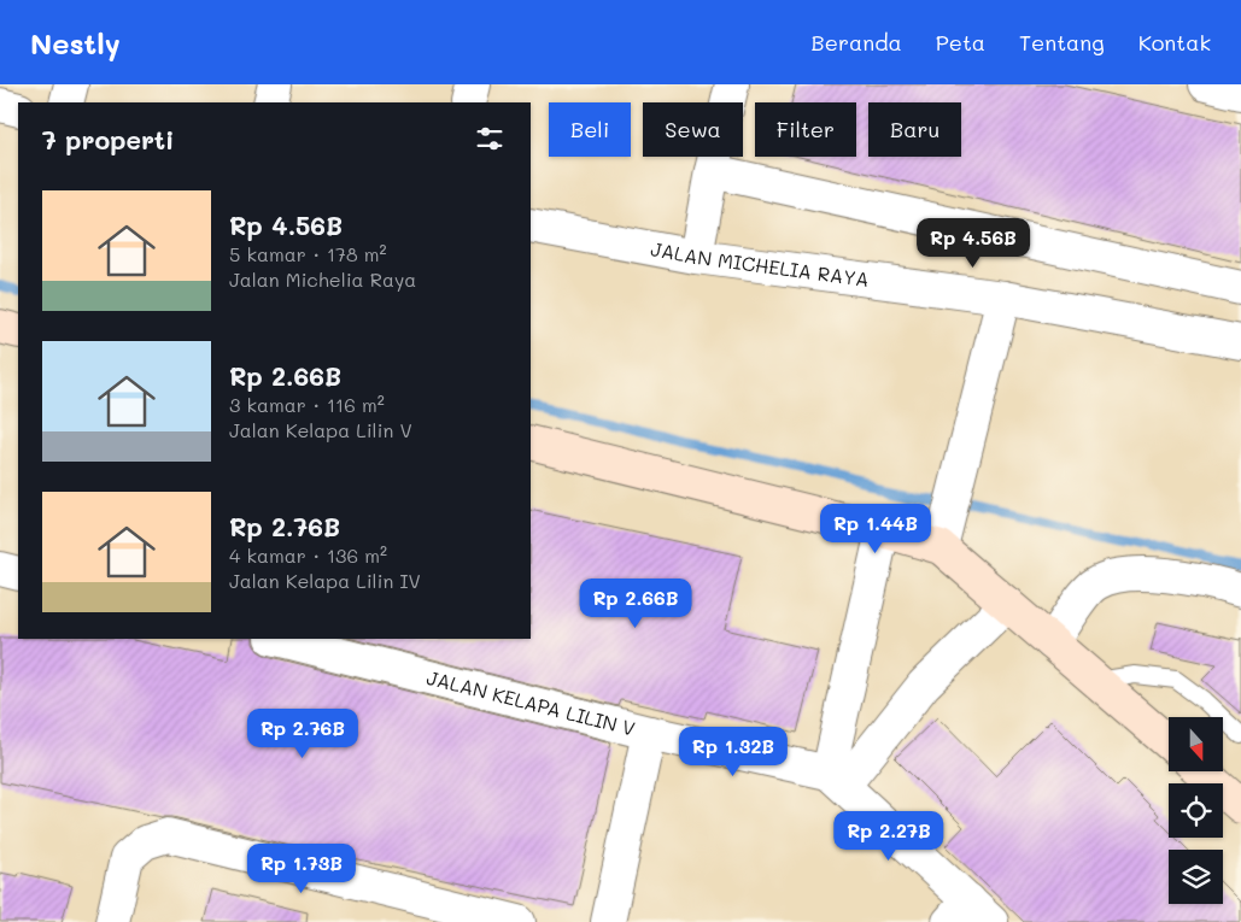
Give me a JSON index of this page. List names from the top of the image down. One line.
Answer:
{"streets":{"street":["JALAN MICHELIA RAYA","JALAN KELAPA LILIN V"]},"north":"bottom","page":{"header":"Nestly","nav":["Beranda","Peta","Tentang","Kontak"],"chip":["Beli","Sewa","Filter","Baru"],"heading":"7 properti","list":[{"name":"Rp 4.56B","note":"5 kamar · 178 m² · Jalan Michelia Raya"},{"name":"Rp 2.66B","note":"3 kamar · 116 m² · Jalan Kelapa Lilin V"},{"name":"Rp 2.76B","note":"4 kamar · 136 m² · Jalan Kelapa Lilin IV"}],"price":["Rp 4.56B","Rp 1.44B","Rp 2.66B","Rp 2.76B","Rp 1.32B","Rp 2.27B","Rp 1.73B"]}}
